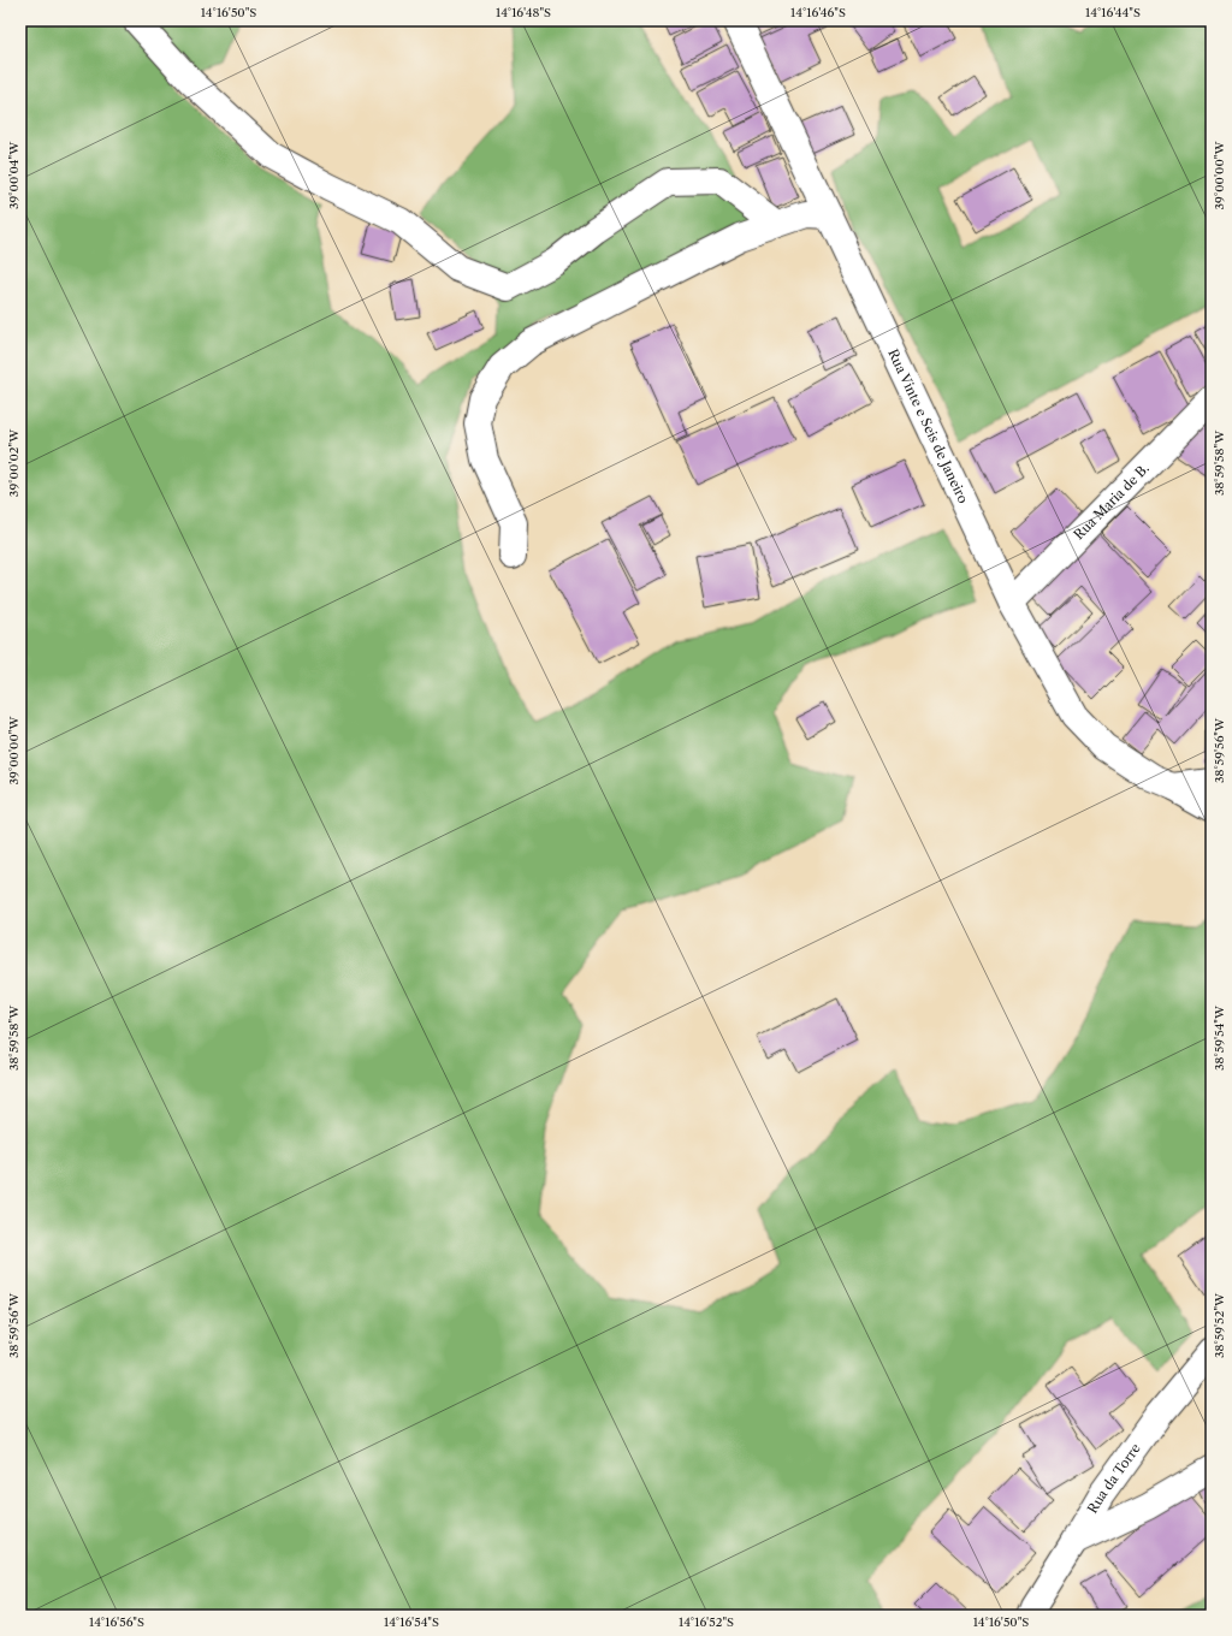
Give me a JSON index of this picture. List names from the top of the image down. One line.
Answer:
{"streets":{"street":["Rua Vinte e Seis de Janeiro","Rua Maria de B.","Rua da Torre"]},"crossings":[["Rua Vinte e Seis de Janeiro","Rua Maria de B."]],"coordinates":["14°16'50\"S","14°16'48\"S","14°16'46\"S","14°16'44\"S","39°00'00\"W","39°00'04\"W","38°59'58\"W","39°00'02\"W","38°59'56\"W","38°59'54\"W","38°59'52\"W","14°16'56\"S","14°16'54\"S","14°16'52\"S"]}
